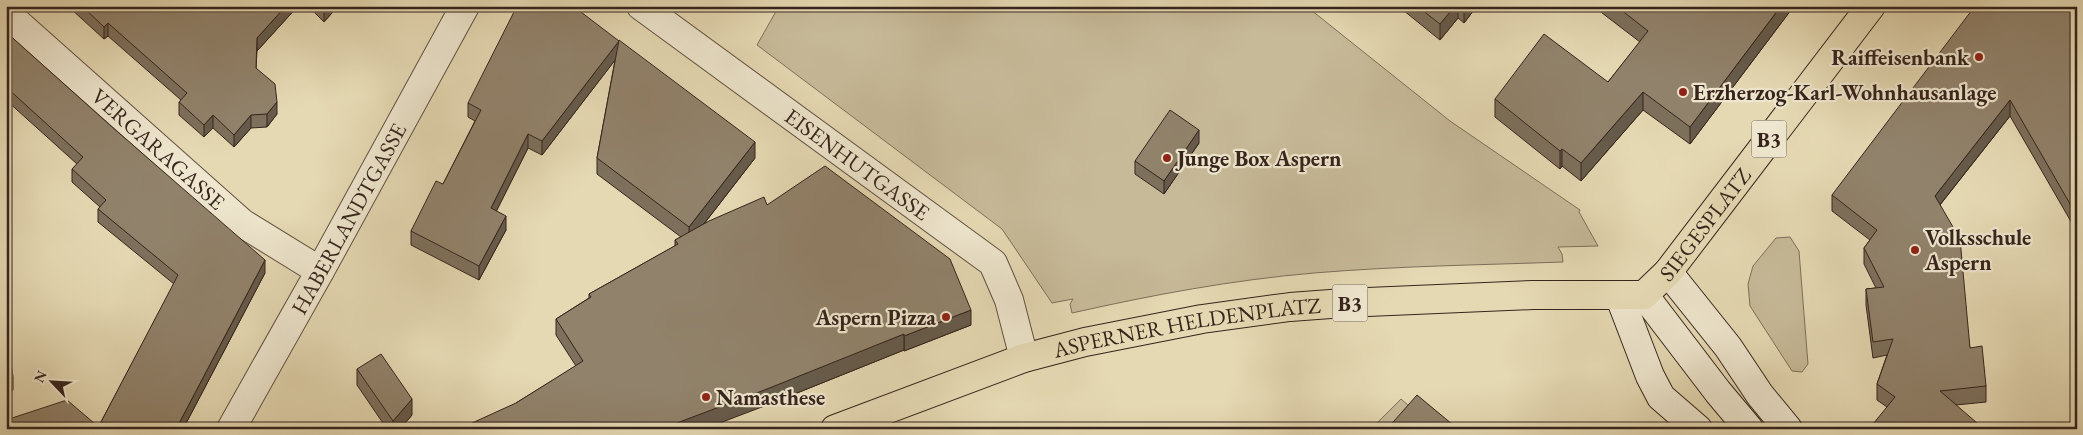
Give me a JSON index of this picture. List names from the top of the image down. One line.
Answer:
{"streets":{"main road":["B3","SIEGESPLATZ","ASPERNER HELDENPLATZ"],"street":["VERGARAGASSE","EISENHUTGASSE","HABERLANDTGASSE"]},"crossings":[["B3","EISENHUTGASSE"],["B3","ASPERNER HELDENPLATZ"],["VERGARAGASSE","HABERLANDTGASSE"],["EISENHUTGASSE","ASPERNER HELDENPLATZ"],["SIEGESPLATZ","ASPERNER HELDENPLATZ"]],"places":["Raiffeisenbank","Erzherzog-Karl-Wohnhausanlage","Junge Box Aspern","Volksschule Aspern","Aspern Pizza","Namasthese"],"north":"top left"}
